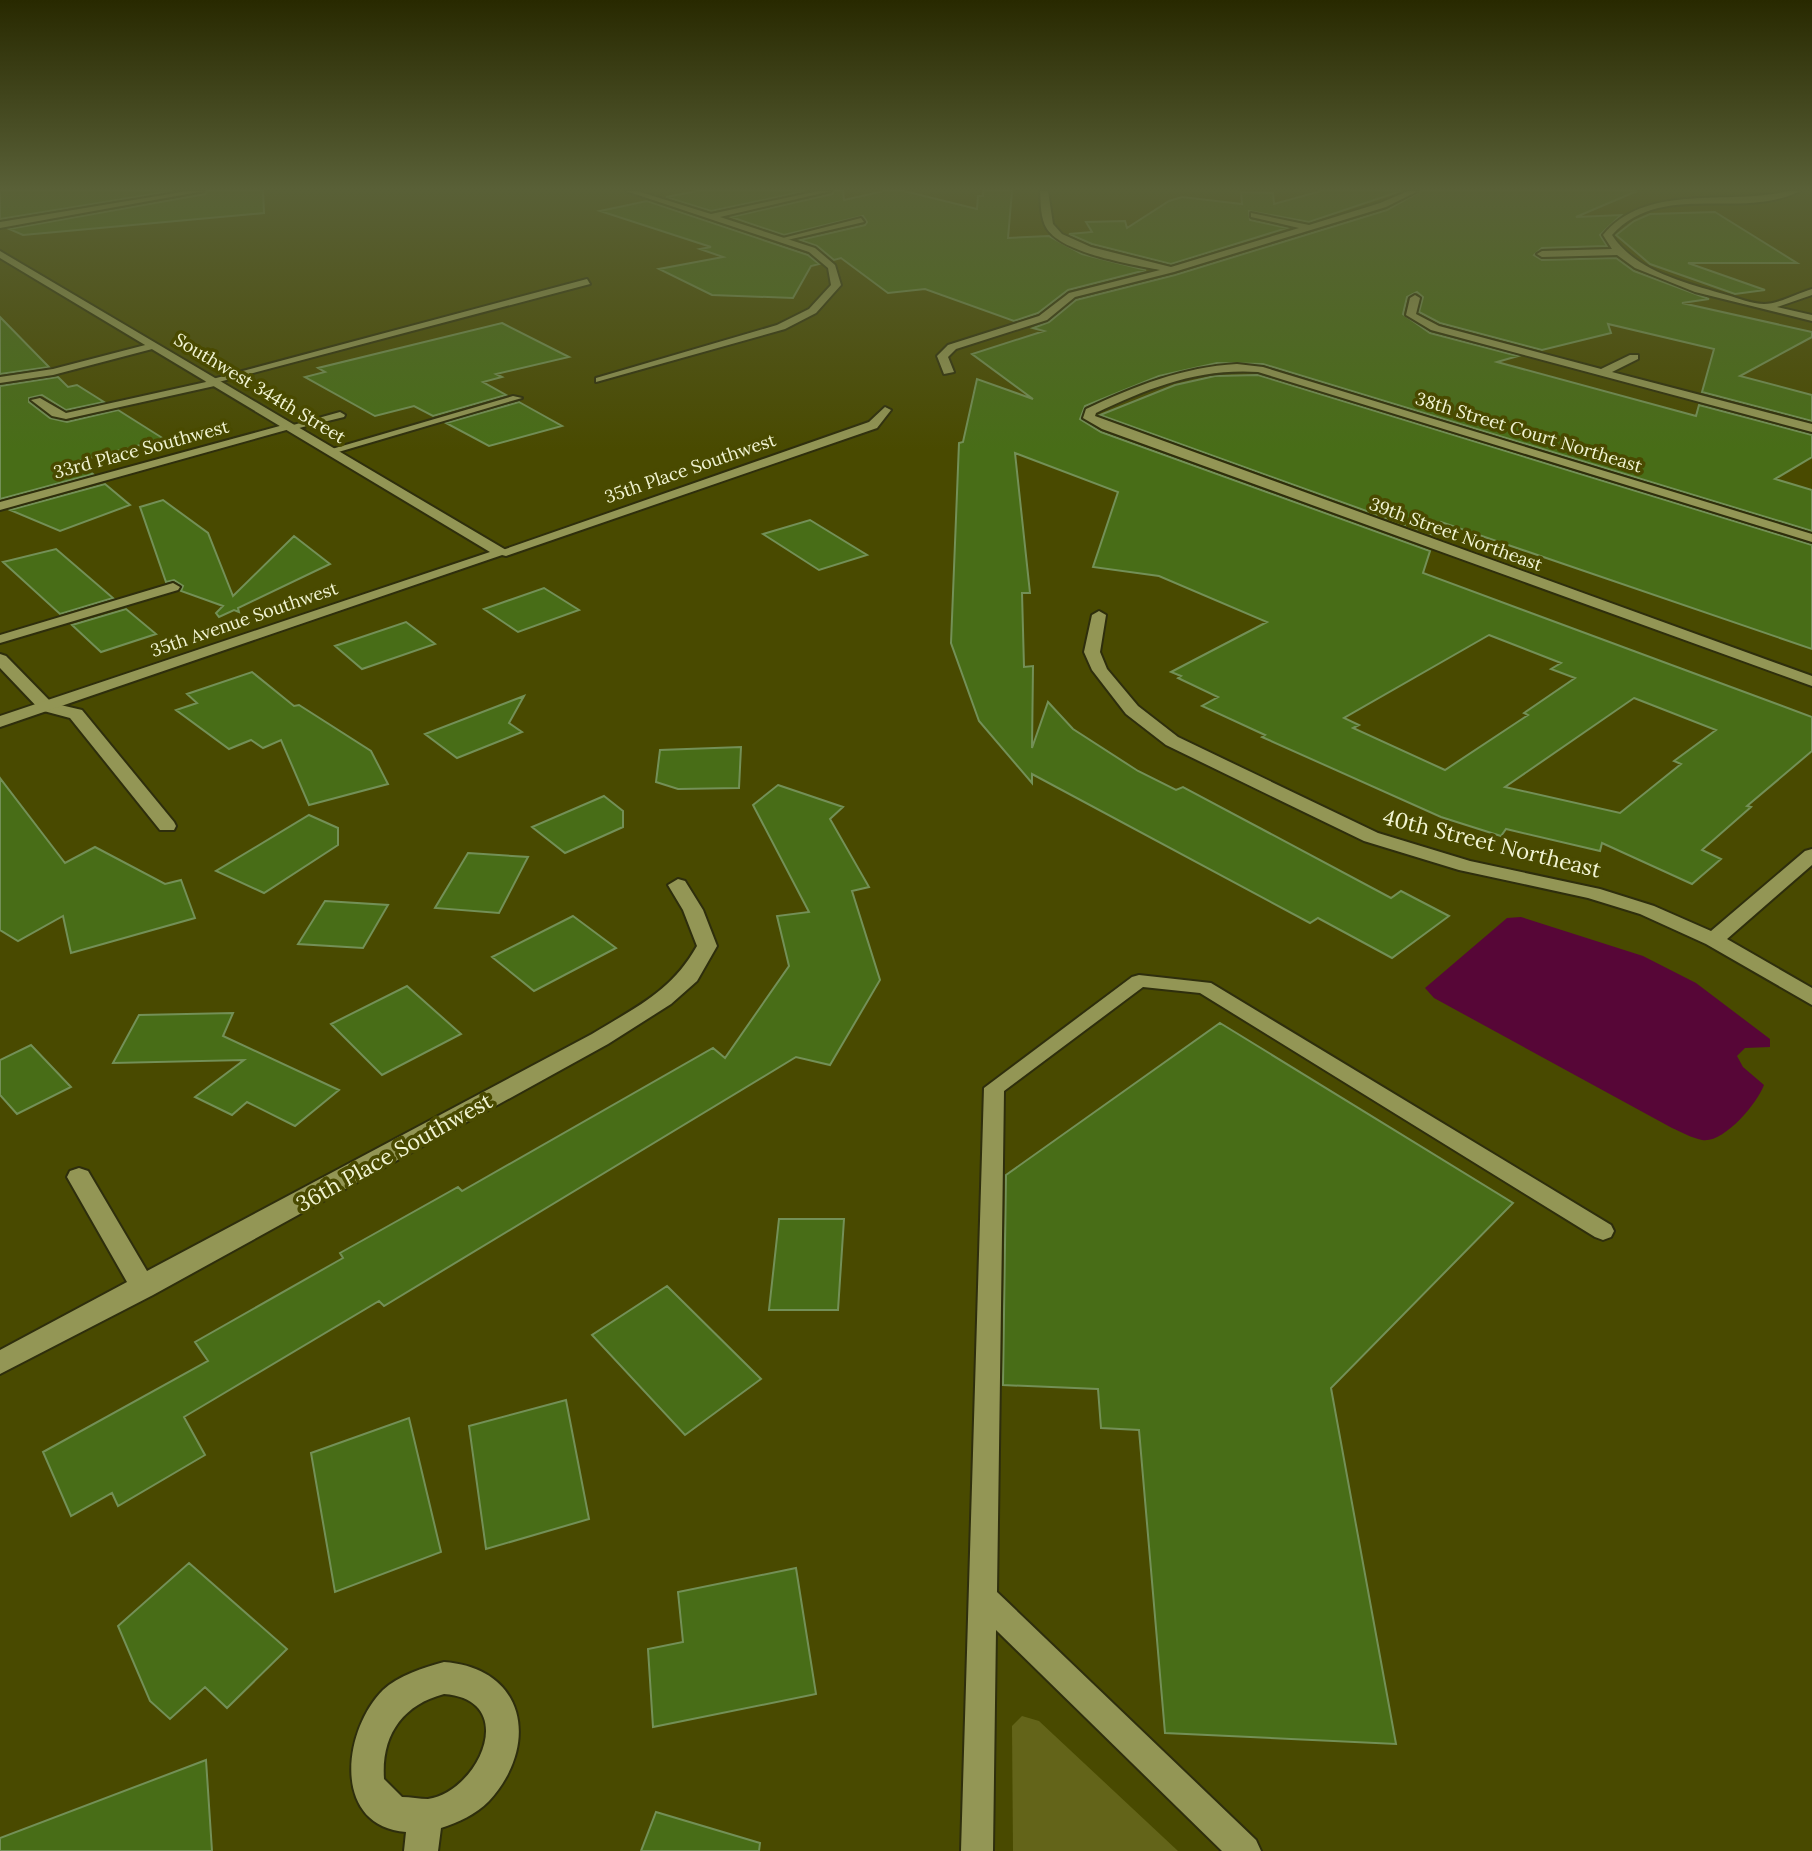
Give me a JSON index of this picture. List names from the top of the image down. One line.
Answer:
{"streets":{"street":["Southwest 344th Street","38th Street Court Northeast","33rd Place Southwest","35th Place Southwest","39th Street Northeast","35th Avenue Southwest","40th Street Northeast","36th Place Southwest"]},"crossings":[["Southwest 344th Street","33rd Place Southwest"],["Southwest 344th Street","35th Place Southwest"],["Southwest 344th Street","35th Avenue Southwest"],["38th Street Court Northeast","39th Street Northeast"],["35th Place Southwest","35th Avenue Southwest"]]}
